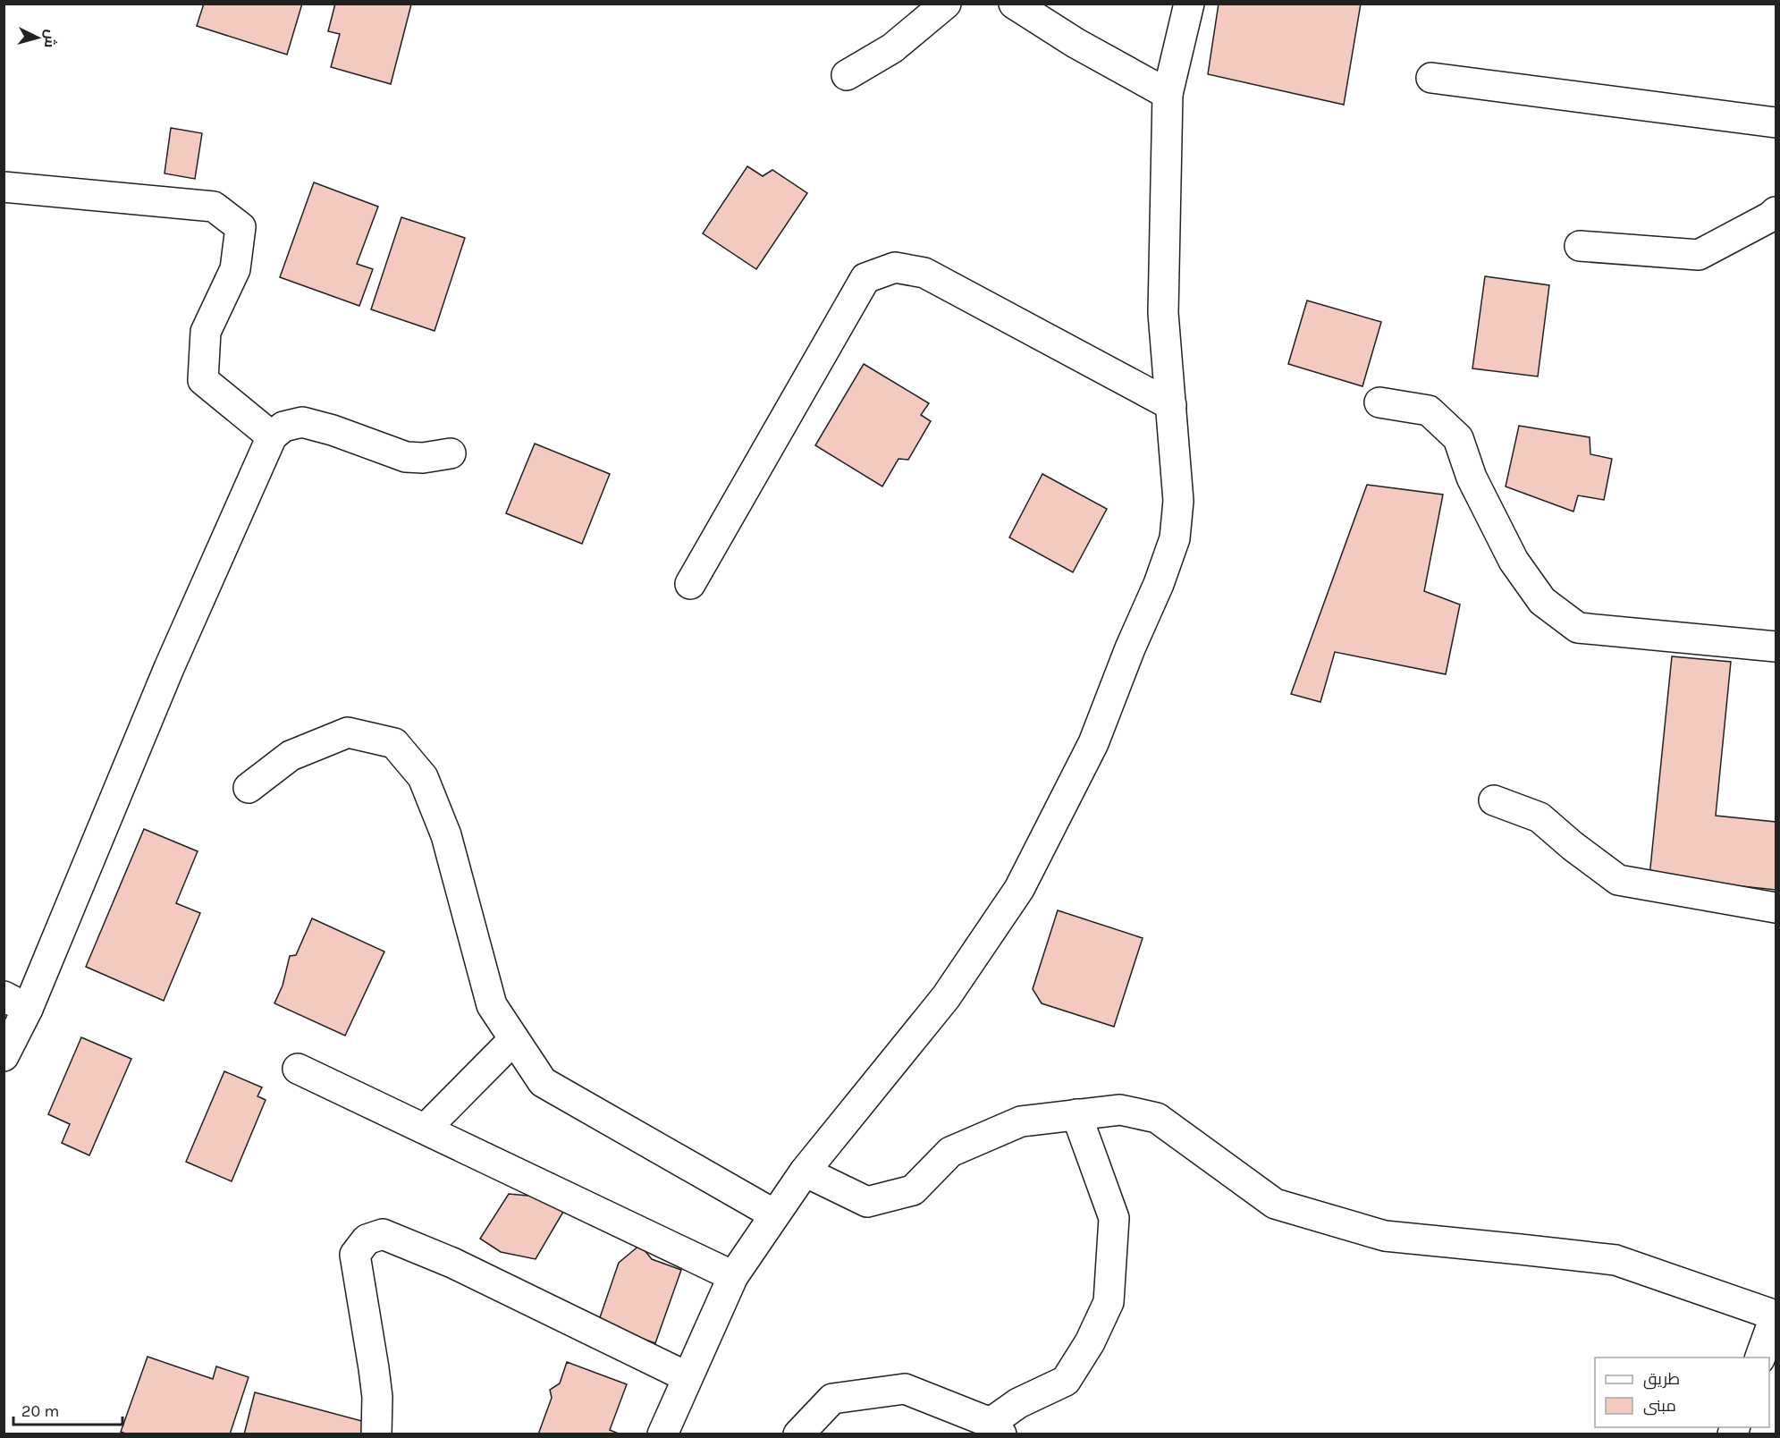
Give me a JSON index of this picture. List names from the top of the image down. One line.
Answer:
{"legend":["طريق","مبنى"],"scale_bar":"20 m","north":"right"}
